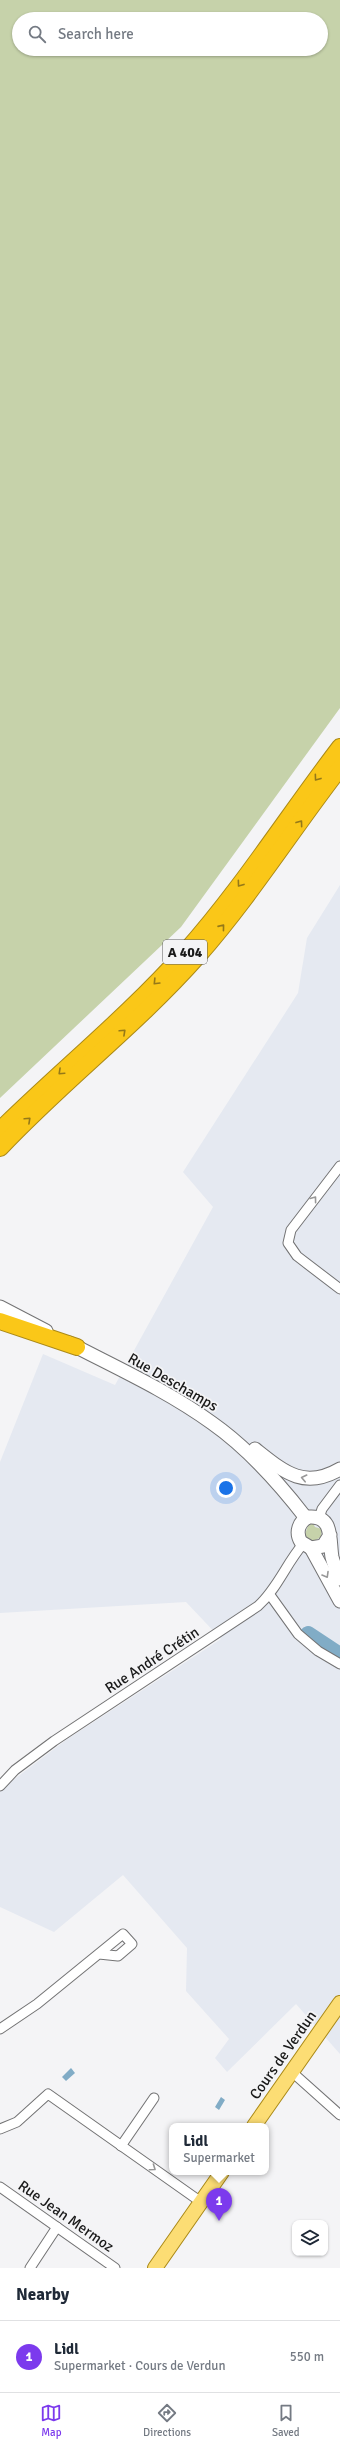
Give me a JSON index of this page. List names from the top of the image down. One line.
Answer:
{"streets":{"highway":["A 404"],"main road":["Rue Deschamps","Cours de Verdun"],"street":["Rue André Crétin","Rue Jean Mermoz"]},"crossings":[["Rue Deschamps","Rue André Crétin"]],"page":{"search":"Search here","popup":["Lidl","Supermarket"],"pins":"1","heading":"Nearby","list":[{"mark":"1","name":"Lidl","note":"Supermarket · Cours de Verdun","value":"550 m"}],"nav":["Map","Directions","Saved"]}}
